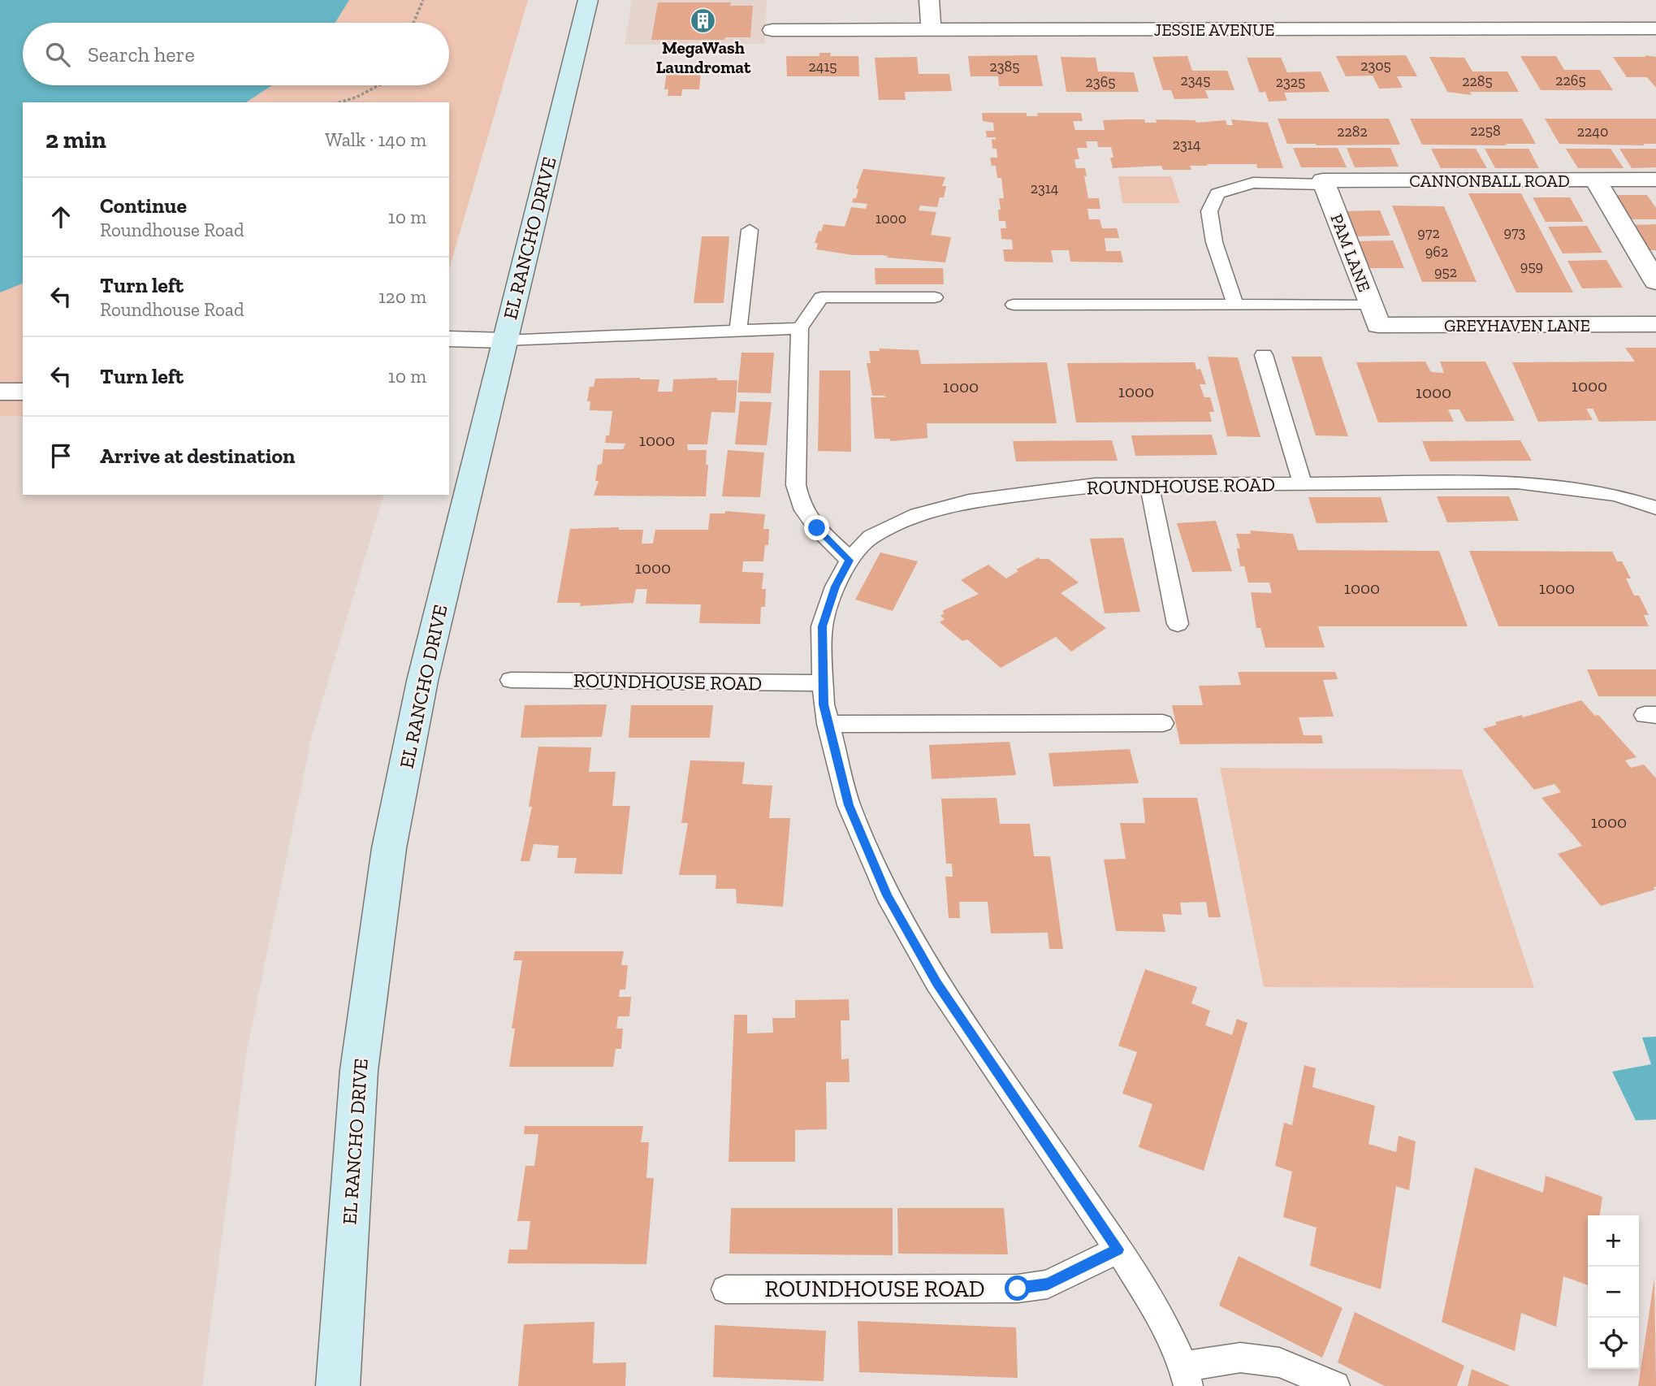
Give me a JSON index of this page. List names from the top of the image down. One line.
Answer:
{"streets":{"main road":["EL RANCHO DRIVE"],"street":["JESSIE AVENUE","CANNONBALL ROAD","PAM LANE","GREYHAVEN LANE"],"lane":["ROUNDHOUSE ROAD"]},"crossings":[["CANNONBALL ROAD","PAM LANE"],["PAM LANE","GREYHAVEN LANE"]],"places":{"building":["MegaWash Laundromat"]},"house_numbers":["2305","2415","2385","2345","2265","2285","2365","2325","2258","2282","2240","2314","2314","1000","973","972","962","959","952","1000","1000","1000","1000","1000","1000","1000","1000","1000"],"page":{"search":"Search here","heading":["2 min","Walk · 140 m"],"list":[["Continue","Roundhouse Road","10 m"],["Turn left","Roundhouse Road","120 m"],["Turn left","10 m"],"Arrive at destination"],"map_buttons":["+","−"]}}
